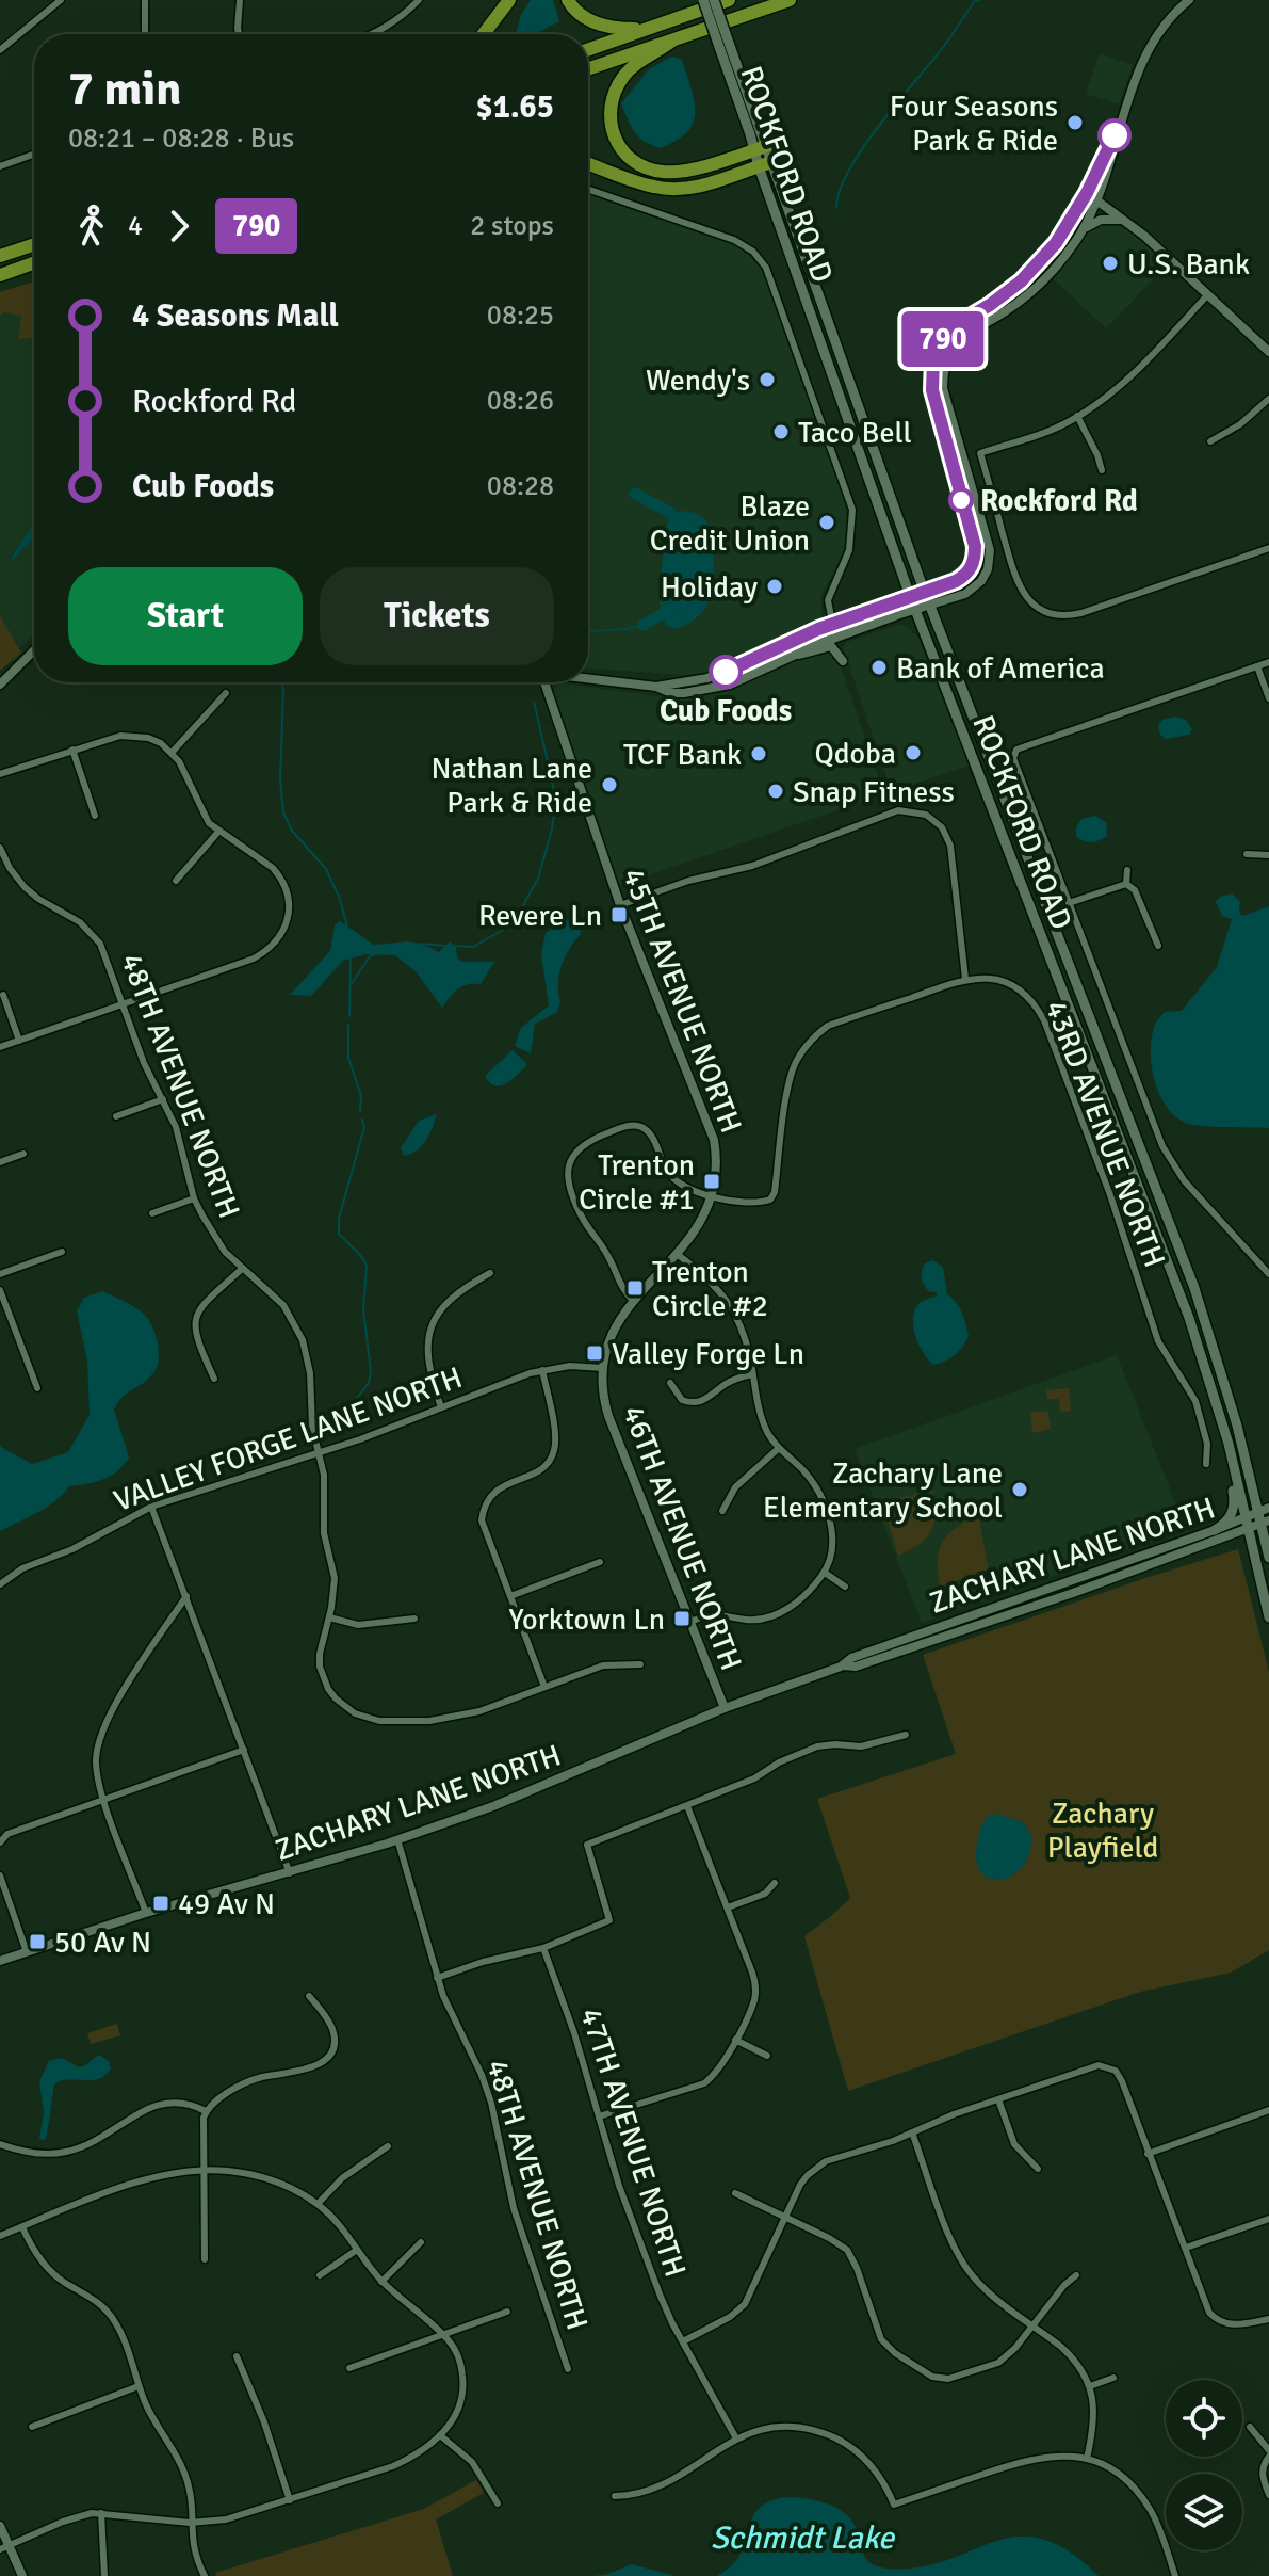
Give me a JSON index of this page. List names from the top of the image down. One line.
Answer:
{"streets":{"main road":["ROCKFORD ROAD"],"street":["45TH AVENUE NORTH","48TH AVENUE NORTH","43RD AVENUE NORTH","VALLEY FORGE LANE NORTH","46TH AVENUE NORTH","ZACHARY LANE NORTH","47TH AVENUE NORTH"]},"crossings":[["ROCKFORD ROAD","ZACHARY LANE NORTH"],["45TH AVENUE NORTH","46TH AVENUE NORTH"],["48TH AVENUE NORTH","VALLEY FORGE LANE NORTH"],["48TH AVENUE NORTH","ZACHARY LANE NORTH"],["VALLEY FORGE LANE NORTH","46TH AVENUE NORTH"],["46TH AVENUE NORTH","ZACHARY LANE NORTH"]],"water":["Schmidt Lake"],"parks":["Zachary Playfield"],"places":{"other":["Four Seasons Park & Ride","U.S. Bank","Wendy's","Taco Bell","Rockford Rd","Blaze Credit Union","Holiday","Bank of America","Cub Foods","Qdoba","TCF Bank","Nathan Lane Park & Ride","Snap Fitness","Zachary Lane Elementary School"],"transit":["Revere Ln","Trenton Circle #1","Trenton Circle #2","Valley Forge Ln","Yorktown Ln","49 Av N","50 Av N"]},"lines":["bus line 790"],"page":{"on_map":"790","heading":["7 min","08:21 – 08:28 · Bus","$1.65"],"legs":["4","790","2 stops"],"list":[{"name":"4 Seasons Mall","value":"08:25"},{"name":"Rockford Rd","value":"08:26"},{"name":"Cub Foods","value":"08:28"}],"buttons":["Start","Tickets"]}}
